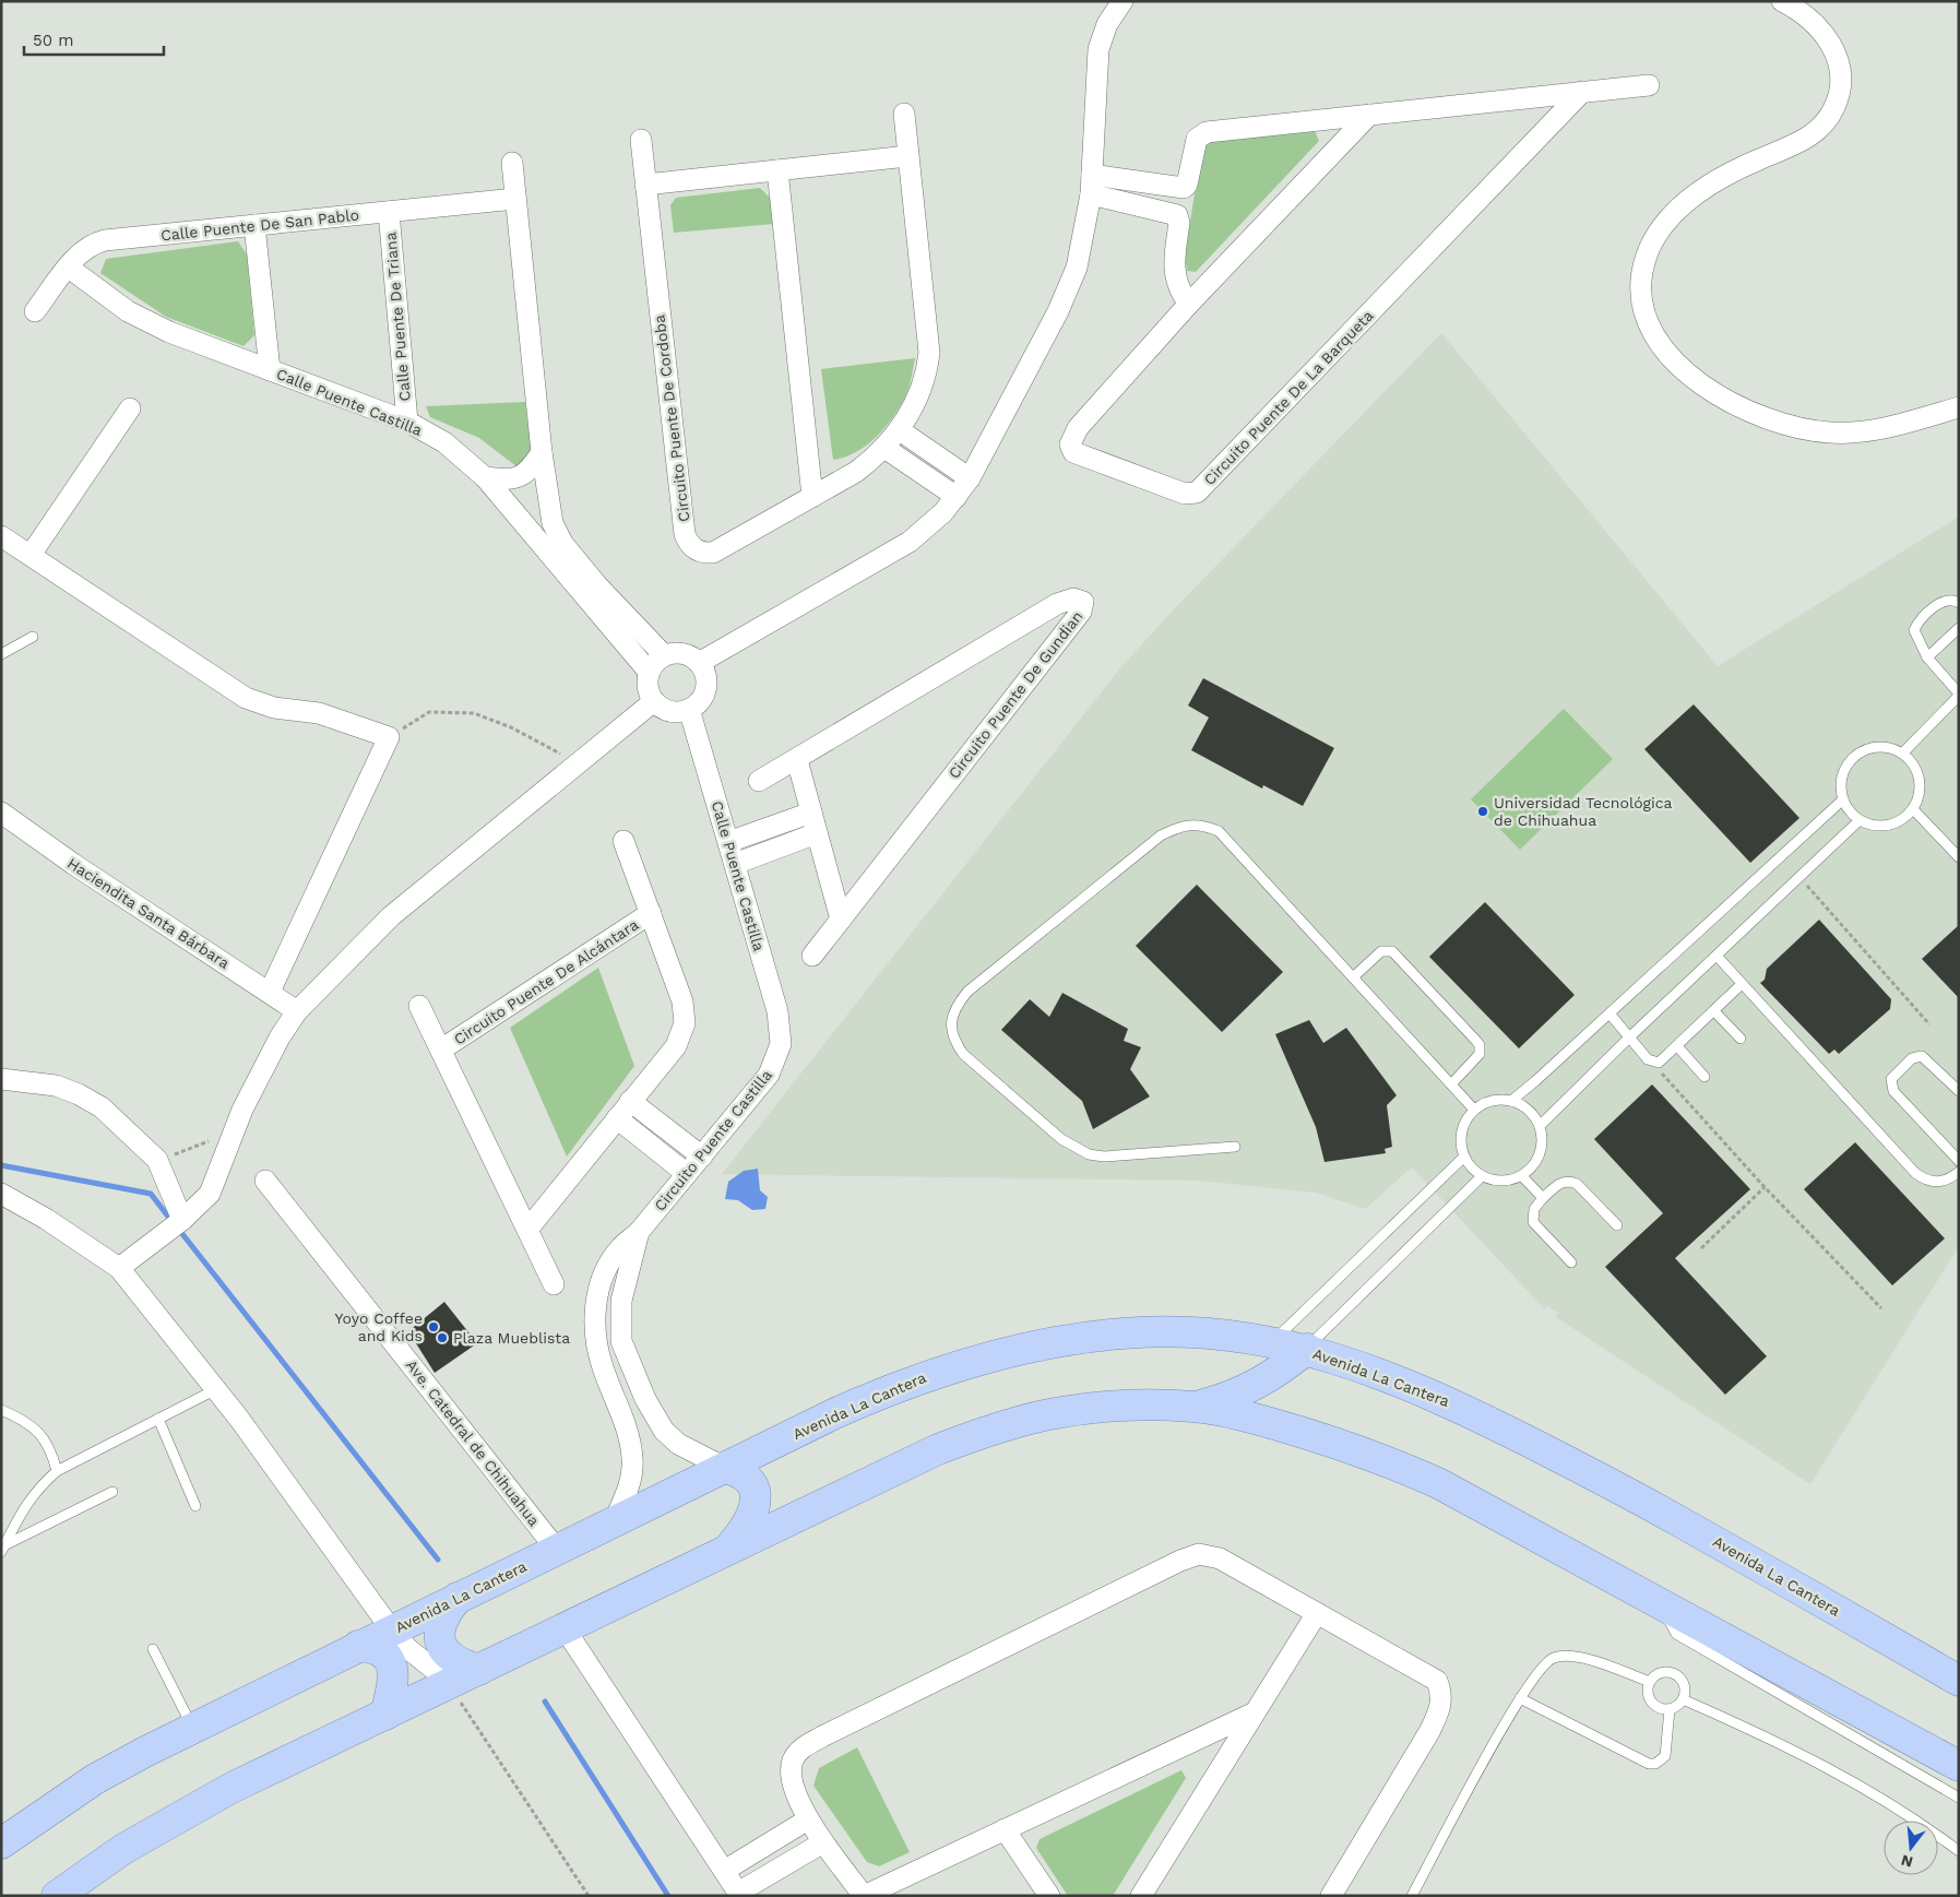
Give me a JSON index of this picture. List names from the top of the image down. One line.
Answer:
{"streets":{"main road":["Avenida La Cantera"],"street":["Calle Puente De San Pablo","Calle Puente De Triana","Circuito Puente De La Barqueta","Calle Puente Castilla","Circuito Puente De Cordoba","Circuito Puente De Gundian","Haciendita Santa Bárbara","Circuito Puente De Alcántara","Circuito Puente Castilla","Ave. Catedral de Chihuahua"]},"crossings":[["Calle Puente De San Pablo","Calle Puente De Triana"],["Calle Puente De San Pablo","Calle Puente Castilla"],["Calle Puente De Triana","Calle Puente Castilla"],["Calle Puente Castilla","Circuito Puente Castilla"],["Circuito Puente Castilla","Avenida La Cantera"],["Avenida La Cantera","Ave. Catedral de Chihuahua"]],"places":["Universidad Tecnológica de Chihuahua","Yoyo Coffee and Kids","Plaza Mueblista"],"scale_bar":"50 m","north":"bottom"}
